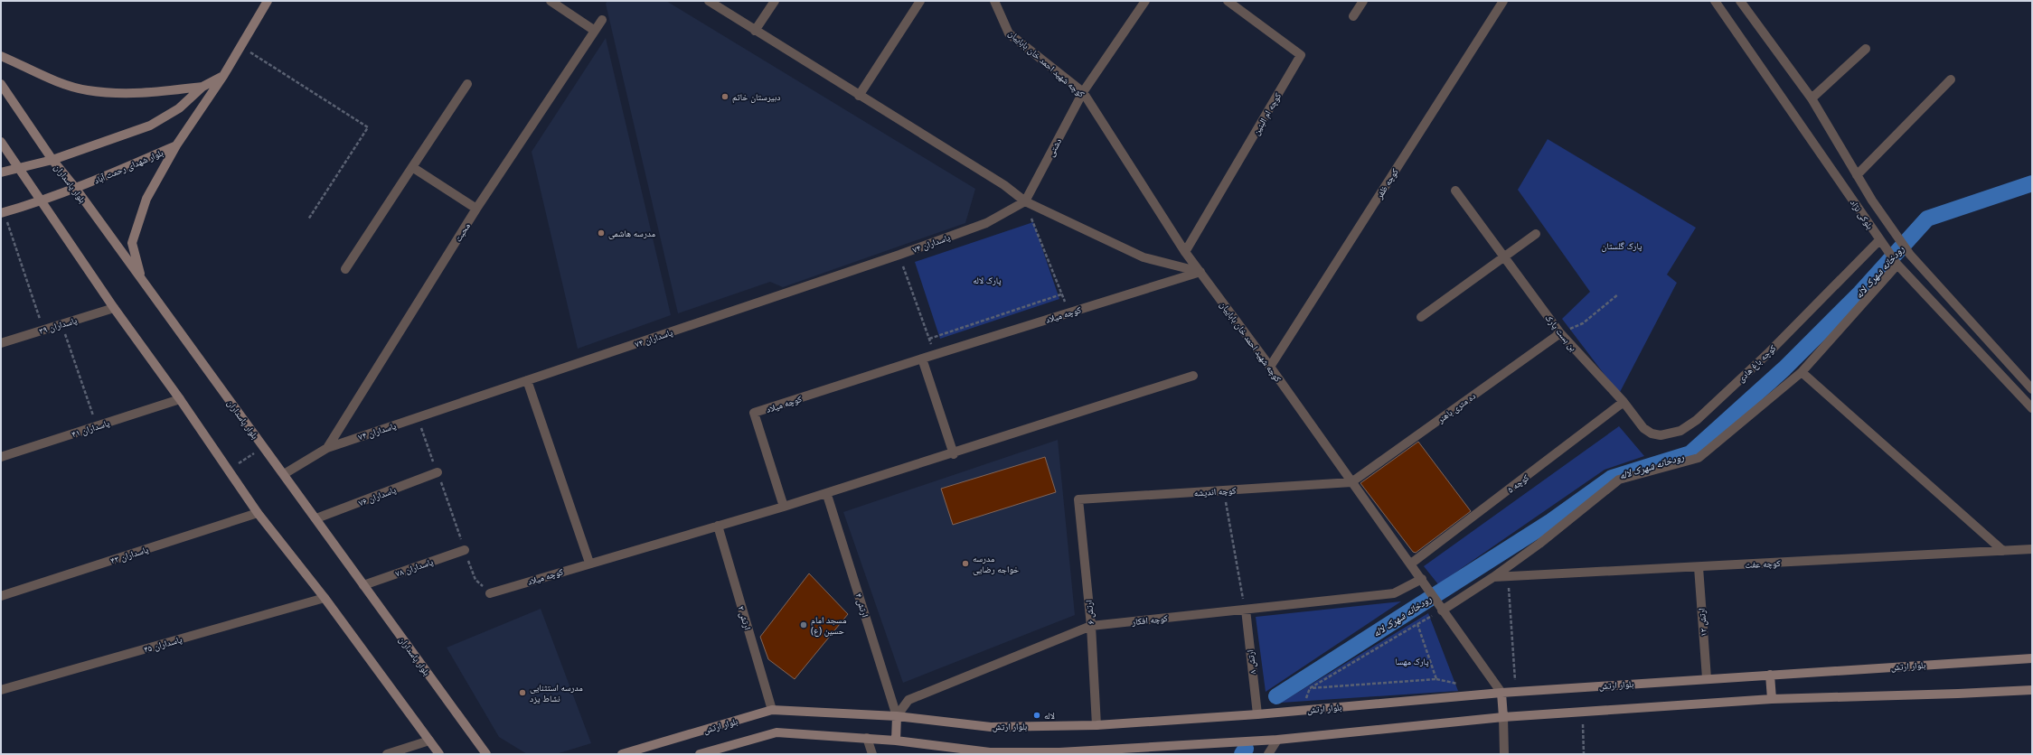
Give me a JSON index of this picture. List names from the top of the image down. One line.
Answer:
{"streets":{"street":["کوچه شهید احمد خان باباییان","کوچه ام البنین","دشتی","بلوار شهدای رحمت آباد","بلوار پاسداران","کوچه ظفر","بلوکی نژاد","محبت","پاسداران ۷۴","کوچه میلاد","پاسداران ۳۹","بن بست پارک","کوچه باغ هادی","ده متری باهنر","پاسداران ۴۱","کوچه ۵","کوچه اندیشه","پاسداران ۷۶","پاسداران ۴۳","کوچه عفت","پاسداران ۷۸","ارتش ۴","ارتش ۶","ارتش ۲","کوچه افکار","ارتش ۱۲","پاسداران ۴۵","ارتش ۸","بلوار ارتش"]},"crossings":[["کوچه شهید احمد خان باباییان","کوچه ام البنین"],["کوچه شهید احمد خان باباییان","دشتی"],["کوچه شهید احمد خان باباییان","کوچه ظفر"],["کوچه شهید احمد خان باباییان","کوچه میلاد"],["کوچه شهید احمد خان باباییان","ده متری باهنر"],["کوچه شهید احمد خان باباییان","کوچه ۵"],["کوچه شهید احمد خان باباییان","کوچه اندیشه"],["کوچه شهید احمد خان باباییان","کوچه افکار"],["کوچه شهید احمد خان باباییان","بلوار ارتش"],["دشتی","پاسداران ۷۴"],["بلوار شهدای رحمت آباد","بلوار پاسداران"],["بلوار پاسداران","پاسداران ۷۴"],["بلوار پاسداران","پاسداران ۷۶"],["بلوار پاسداران","پاسداران ۷۸"],["بلوکی نژاد","کوچه باغ هادی"],["محبت","پاسداران ۷۴"],["کوچه میلاد","ارتش ۲"],["بن بست پارک","کوچه باغ هادی"],["بن بست پارک","ده متری باهنر"],["بن بست پارک","کوچه ۵"],["کوچه باغ هادی","کوچه ۵"],["ده متری باهنر","کوچه اندیشه"],["کوچه اندیشه","ارتش ۶"],["کوچه عفت","ارتش ۱۲"],["ارتش ۴","کوچه افکار"],["ارتش ۴","بلوار ارتش"],["ارتش ۶","کوچه افکار"],["ارتش ۶","بلوار ارتش"],["ارتش ۲","بلوار ارتش"],["کوچه افکار","ارتش ۸"],["کوچه افکار","بلوار ارتش"],["ارتش ۱۲","بلوار ارتش"],["ارتش ۸","بلوار ارتش"]],"water":["رودخانه شهرک لاله"],"parks":["پارک گلستان","پارک لاله","پارک مهسا"],"places":["دبیرستان خاتم","مدرسه هاشمی","مدرسه خواجه رضایی","مسجد امام حسین (ع)","مدرسه استثنایی نشاط یزد","لاله"]}
